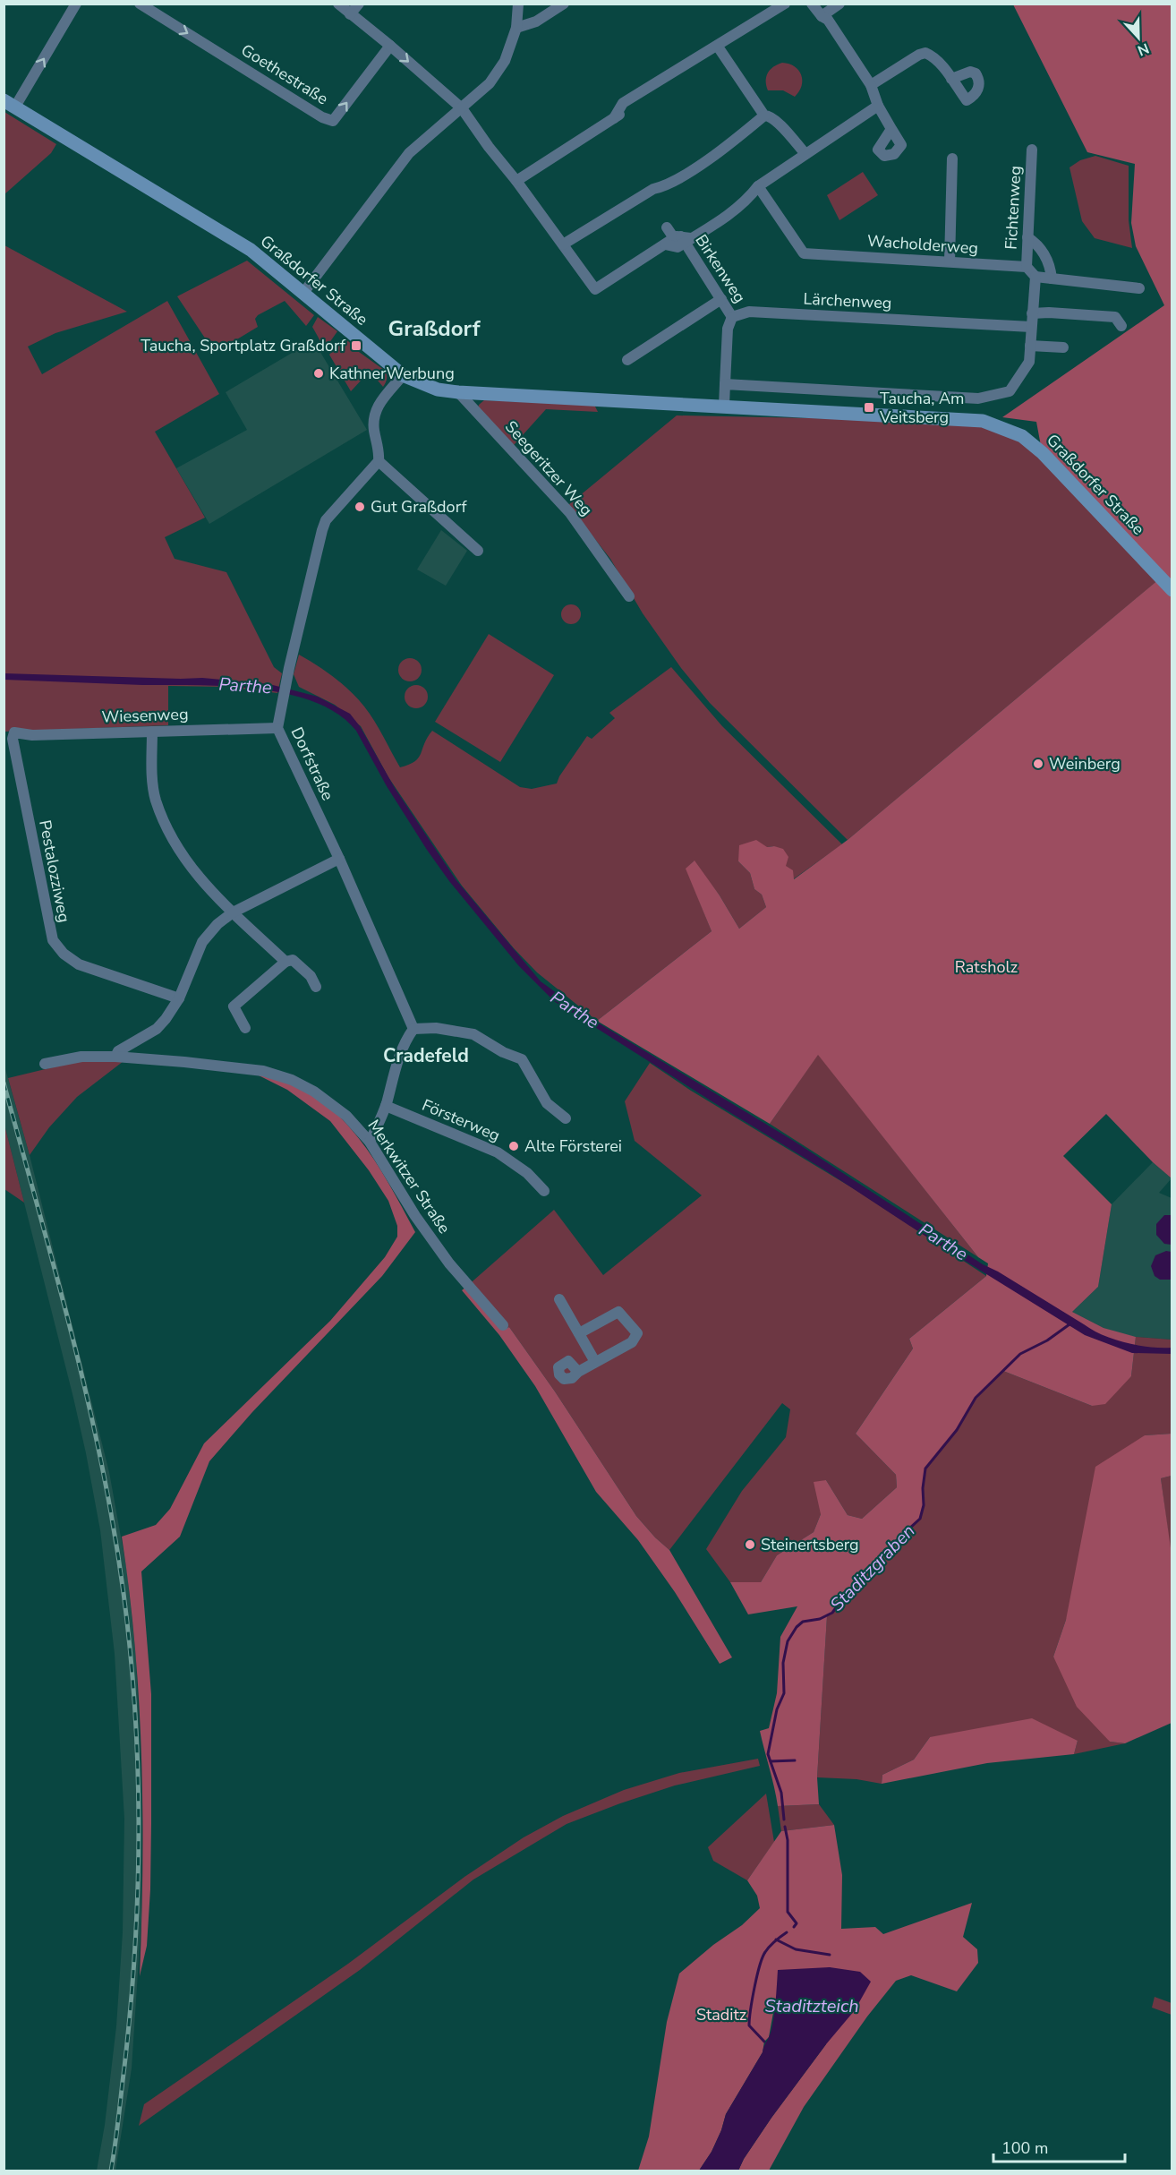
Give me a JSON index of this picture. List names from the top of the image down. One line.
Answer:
{"streets":{"street":["Goethestraße","Fichtenweg","Wacholderweg","Birkenweg","Graßdorfer Straße","Lärchenweg","Seegeritzer Weg","Wiesenweg","Dorfstraße","Pestalozziweg","Försterweg","Merkwitzer Straße"]},"crossings":[["Fichtenweg","Wacholderweg"],["Birkenweg","Lärchenweg"],["Graßdorfer Straße","Seegeritzer Weg"],["Wiesenweg","Dorfstraße"],["Wiesenweg","Pestalozziweg"]],"districts":["Graßdorf","Cradefeld"],"water":["Parthe","Staditzgraben","Staditzteich"],"parks":["Ratsholz","Staditz"],"places":{"transit":["Taucha, Sportplatz Graßdorf","Taucha, Am Veitsberg"],"other":["KathnerWerbung","Gut Graßdorf","Weinberg","Alte Försterei","Steinertsberg"]},"scale_bar":"100 m","north":"bottom"}
